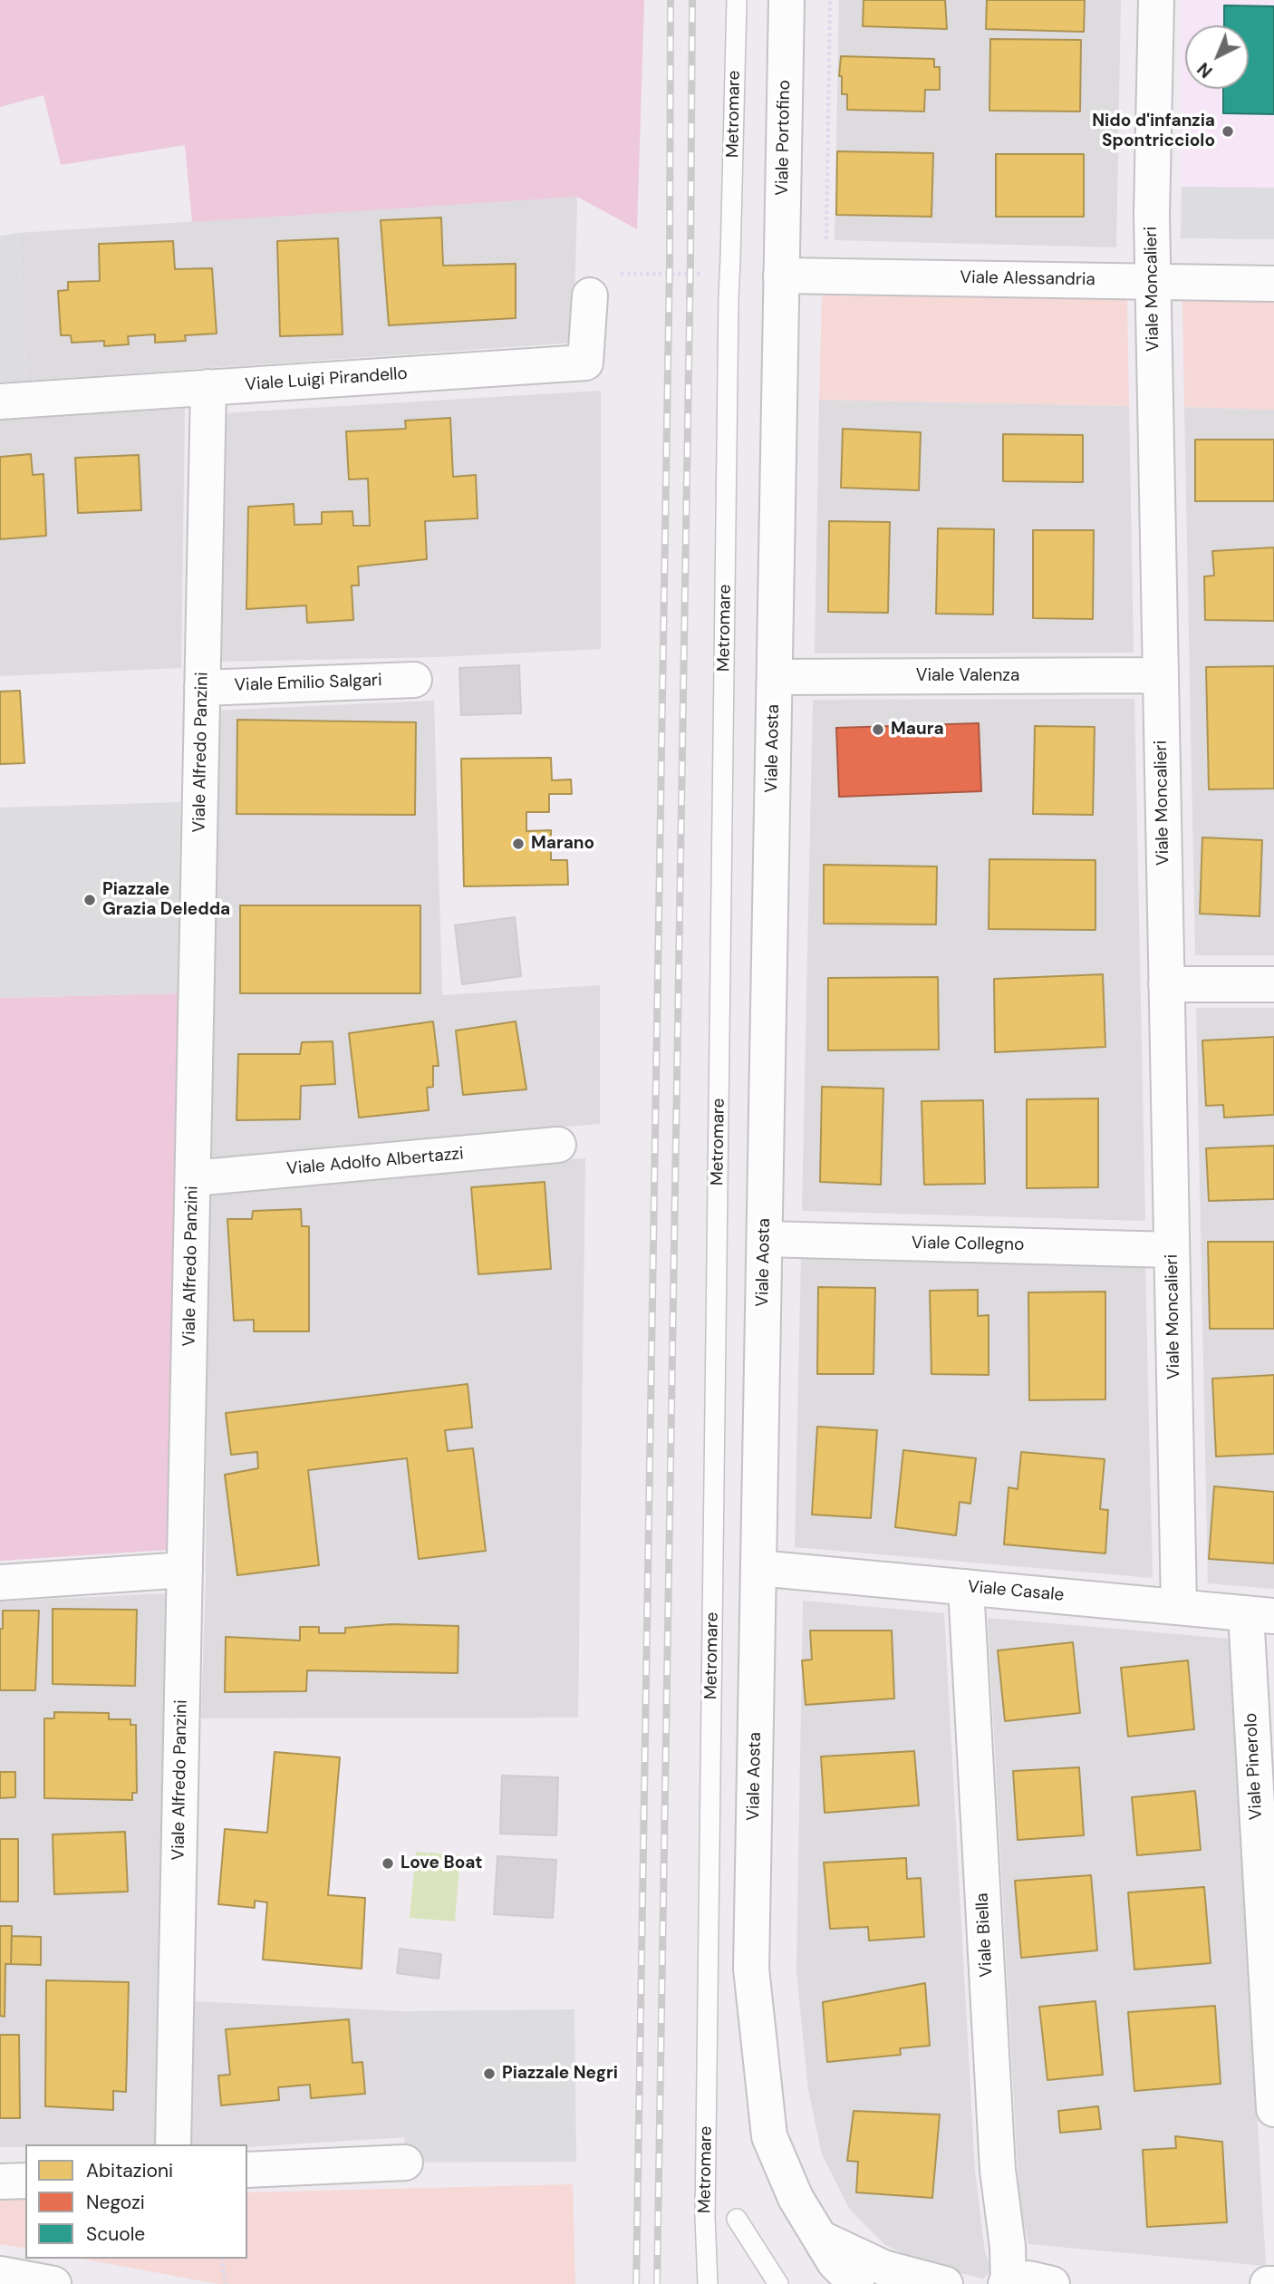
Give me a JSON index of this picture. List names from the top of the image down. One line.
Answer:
{"streets":{"street":["Viale Portofino","Viale Alessandria","Viale Moncalieri","Viale Luigi Pirandello","Viale Valenza","Viale Emilio Salgari","Viale Aosta","Viale Alfredo Panzini","Viale Adolfo Albertazzi","Viale Collegno","Viale Casale","Viale Pinerolo","Viale Biella"],"lane":["Metromare"]},"crossings":[["Viale Portofino","Viale Alessandria"],["Viale Portofino","Viale Aosta"],["Viale Alessandria","Viale Moncalieri"],["Viale Alessandria","Viale Aosta"],["Viale Moncalieri","Viale Valenza"],["Viale Moncalieri","Viale Collegno"],["Viale Moncalieri","Viale Casale"],["Viale Luigi Pirandello","Viale Alfredo Panzini"],["Viale Valenza","Viale Aosta"],["Viale Emilio Salgari","Viale Alfredo Panzini"],["Viale Aosta","Viale Collegno"],["Viale Aosta","Viale Casale"],["Viale Alfredo Panzini","Viale Adolfo Albertazzi"],["Viale Casale","Viale Pinerolo"],["Viale Casale","Viale Biella"]],"places":["Nido d'infanzia Spontricciolo","Maura","Marano","Piazzale Grazia Deledda","Love Boat","Piazzale Negri"],"legend":["Abitazioni","Negozi","Scuole"],"north":"bottom left"}
